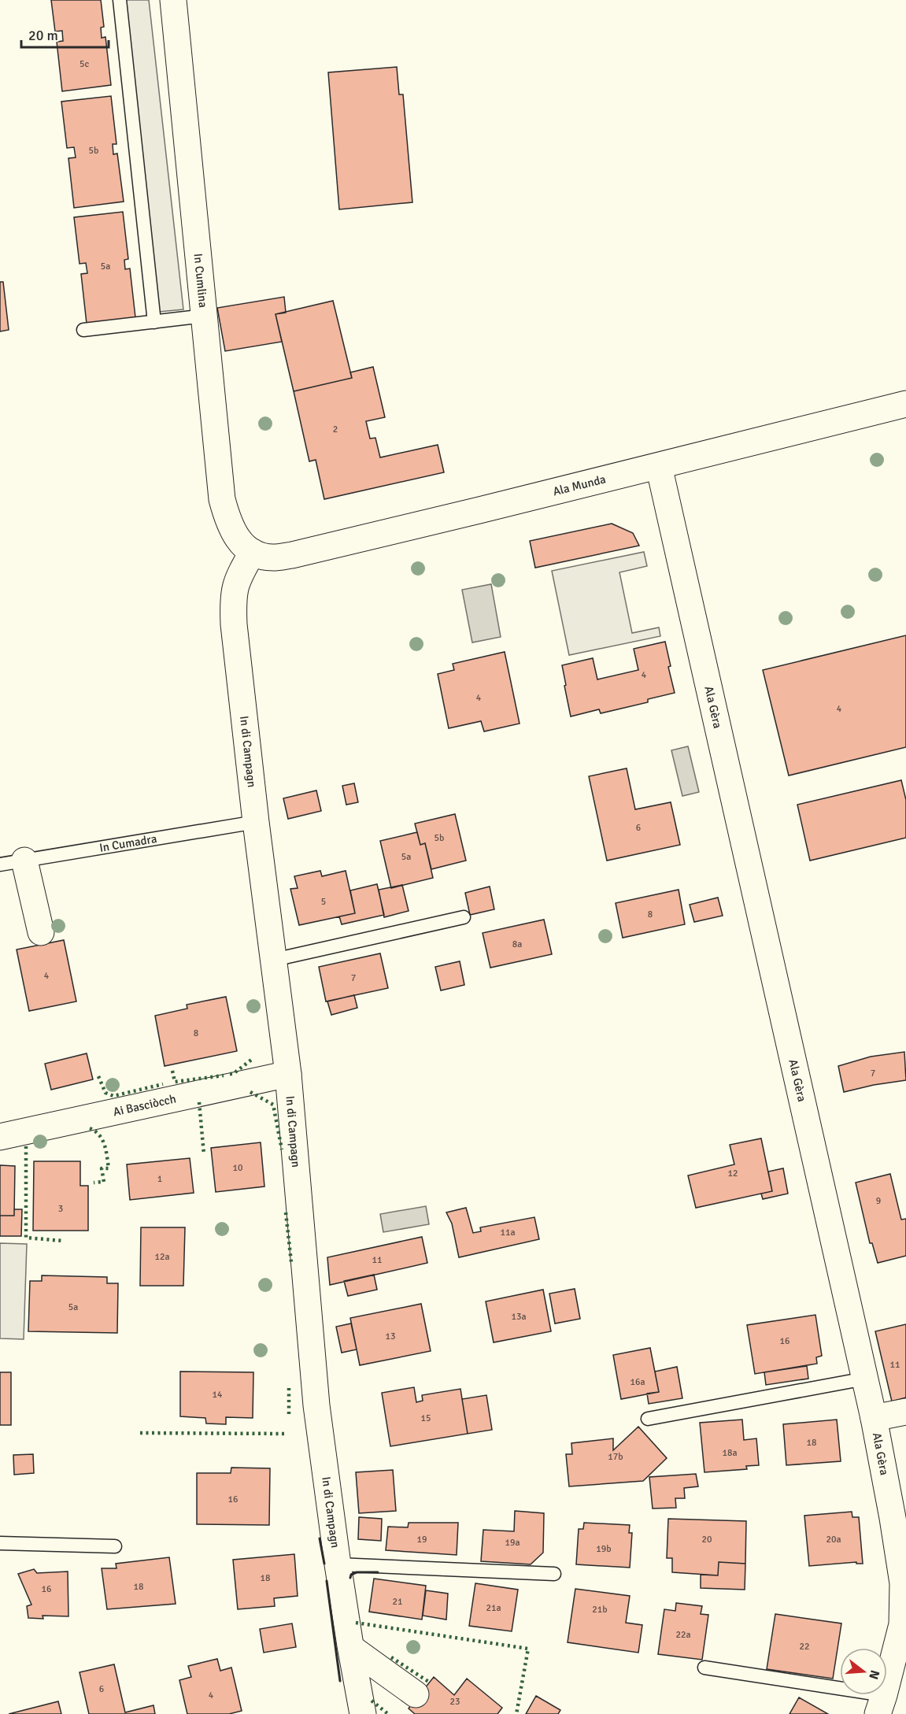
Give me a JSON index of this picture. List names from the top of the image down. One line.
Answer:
{"streets":{"street":["In Cumlina","Ala Munda","Ala Gèra","In di Campagn","Ai Basciòcch"],"lane":["In Cumadra"]},"crossings":[["In Cumlina","Ala Munda"],["In Cumlina","In di Campagn"],["Ala Munda","Ala Gèra"],["Ala Munda","In di Campagn"],["In di Campagn","In Cumadra"],["In di Campagn","Ai Basciòcch"]],"house_numbers":["5c","5b","5a","2","4","4","4","6","5b","5a","5","8","8a","4","7","8","7","10","12","1","9","3","11a","12a","11","5a","13a","13","16","11","16a","14","15","18","18a","17b","16","19","20","20a","19a","19b","18","18","16","21","21a","21b","22a","22","6","4","23"],"scale_bar":"20 m","north":"right"}
